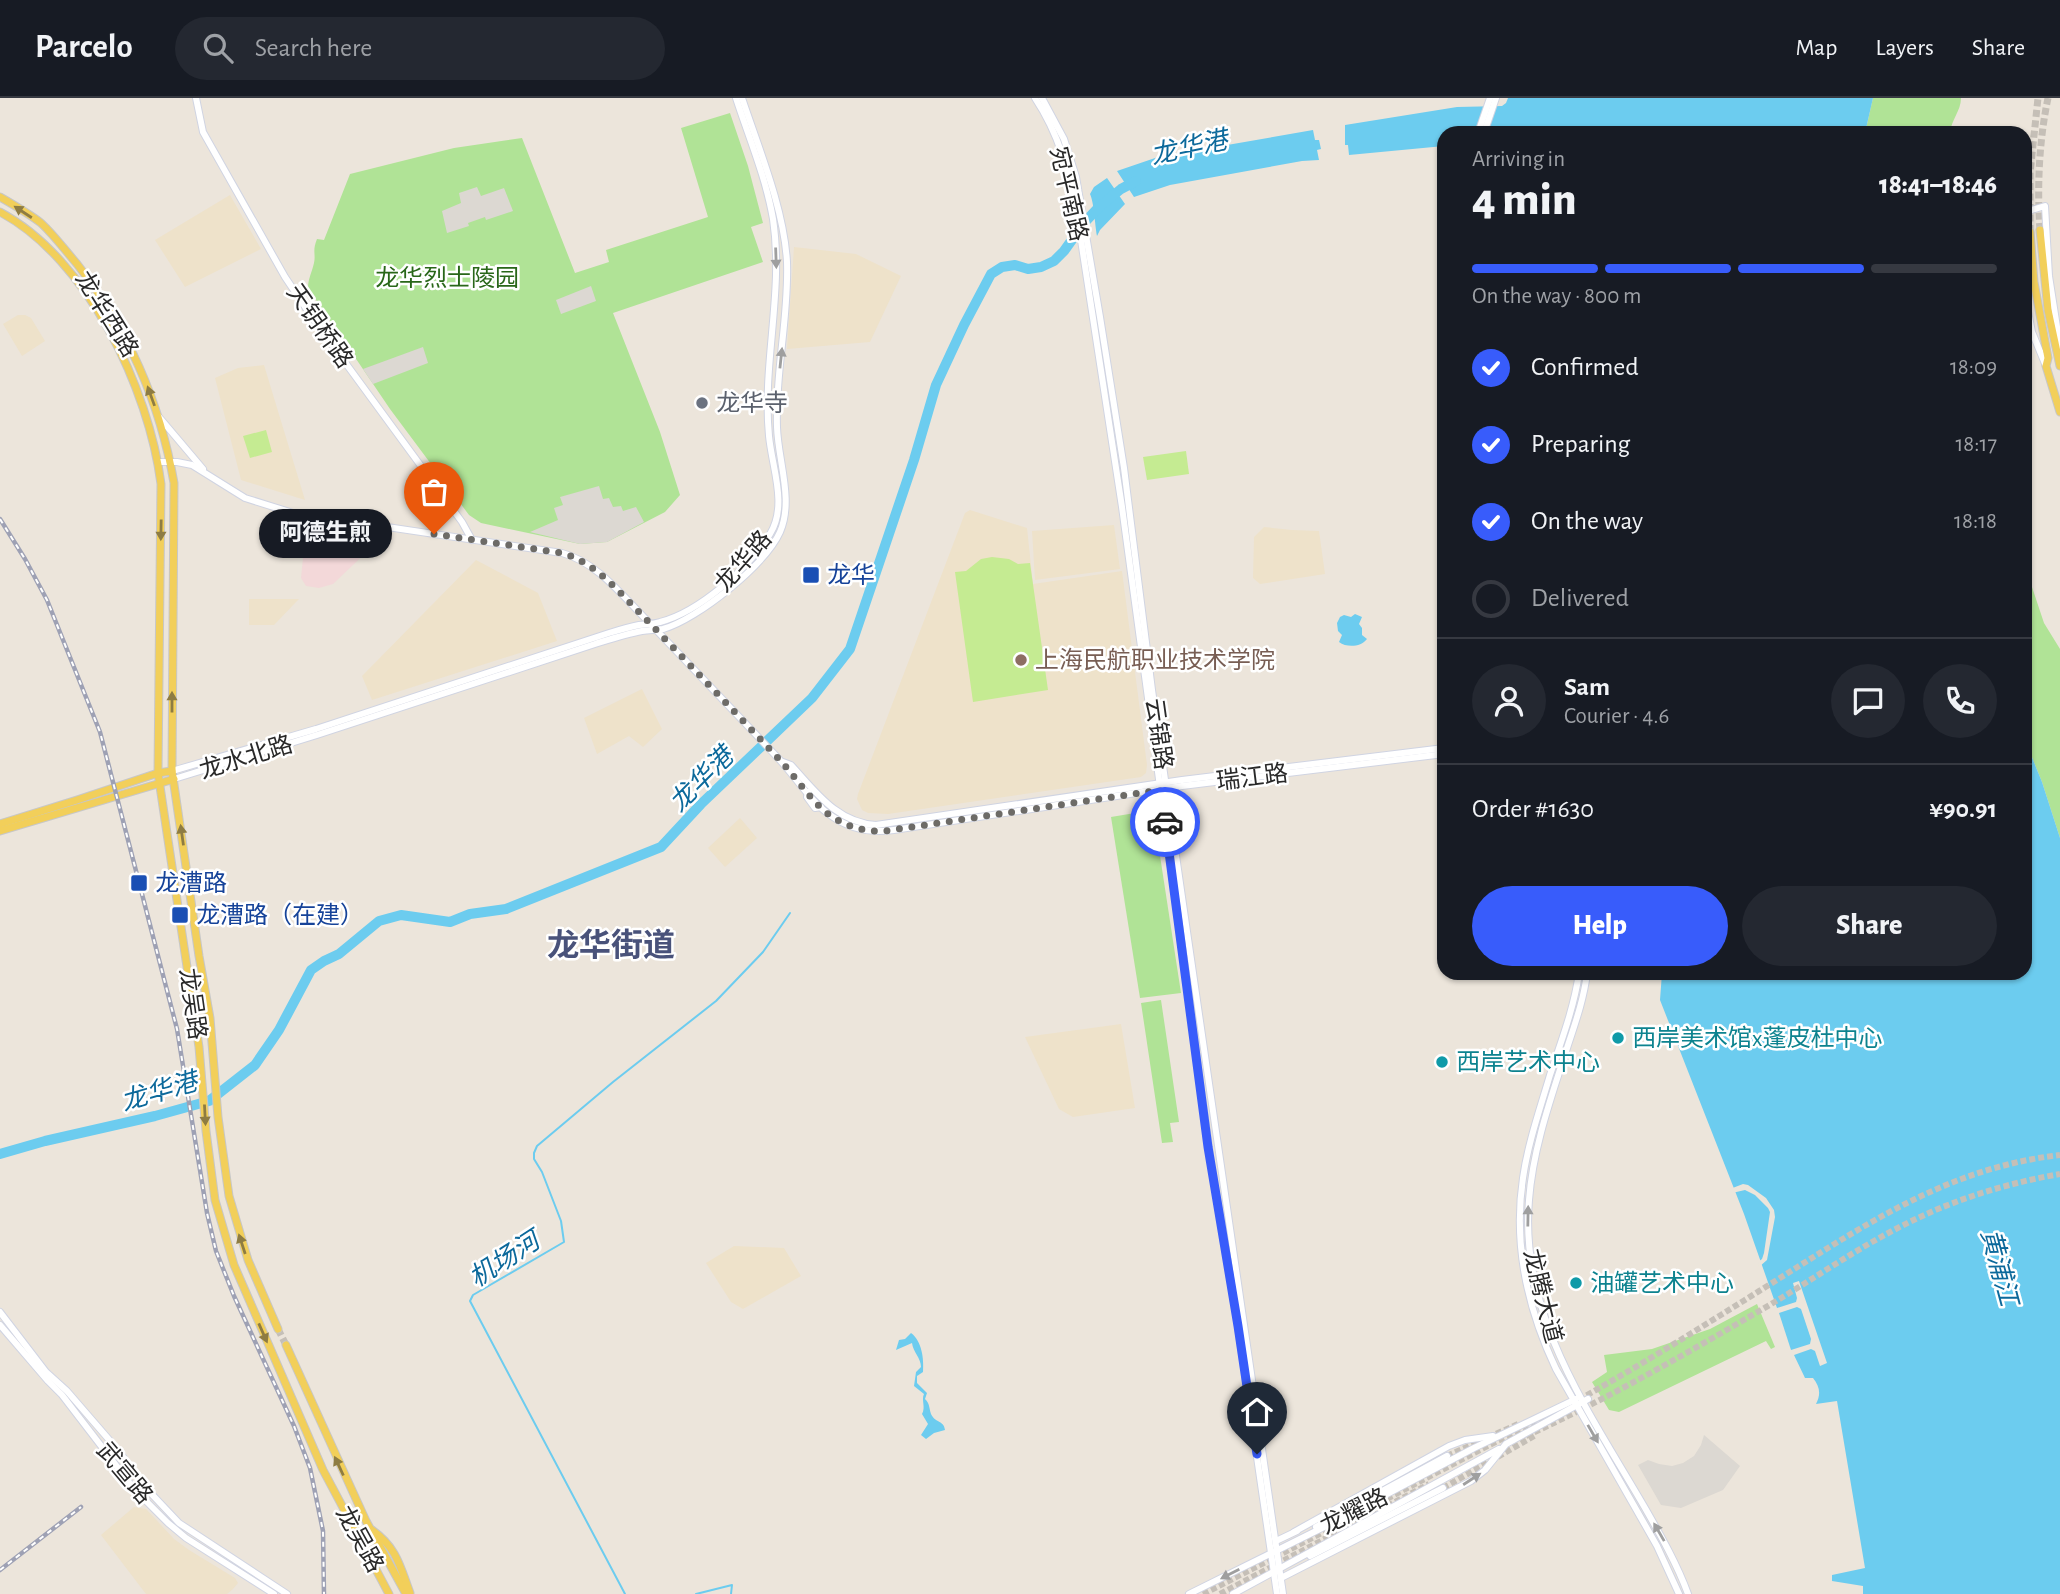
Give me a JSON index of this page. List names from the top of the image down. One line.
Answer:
{"streets":{"main road":["宛平南路","龙华西路","天钥桥路","龙华路","云锦路","龙水北路","瑞江路","龙吴路","龙腾大道","武宣路","龙耀路"]},"crossings":[["宛平南路","云锦路"],["龙华西路","龙吴路"],["龙华路","龙水北路"],["云锦路","瑞江路"],["云锦路","龙耀路"],["龙水北路","龙吴路"],["龙腾大道","龙耀路"]],"districts":["龙华街道"],"water":["龙华港","机场河","黄浦江"],"parks":["龙华烈士陵园"],"places":{"other":["龙华寺","阿德生煎","上海民航职业技术学院","西岸美术馆x蓬皮杜中心","西岸艺术中心","油罐艺术中心"],"transit":["龙华","龙漕路","龙漕路（在建）"]},"page":{"header":"Parcelo","search":"Search here","nav":["Map","Layers","Share"],"heading":["4 min","Arriving in","18:41–18:46"],"panel":["Sam","Courier · 4.6","Order #1630","¥90.91"],"bar":"On the way · 800 m","list":[["Confirmed","18:09"],["Preparing","18:17"],["On the way","18:18"],"Delivered"],"bubble":"阿德生煎","buttons":["Help","Share"]}}
